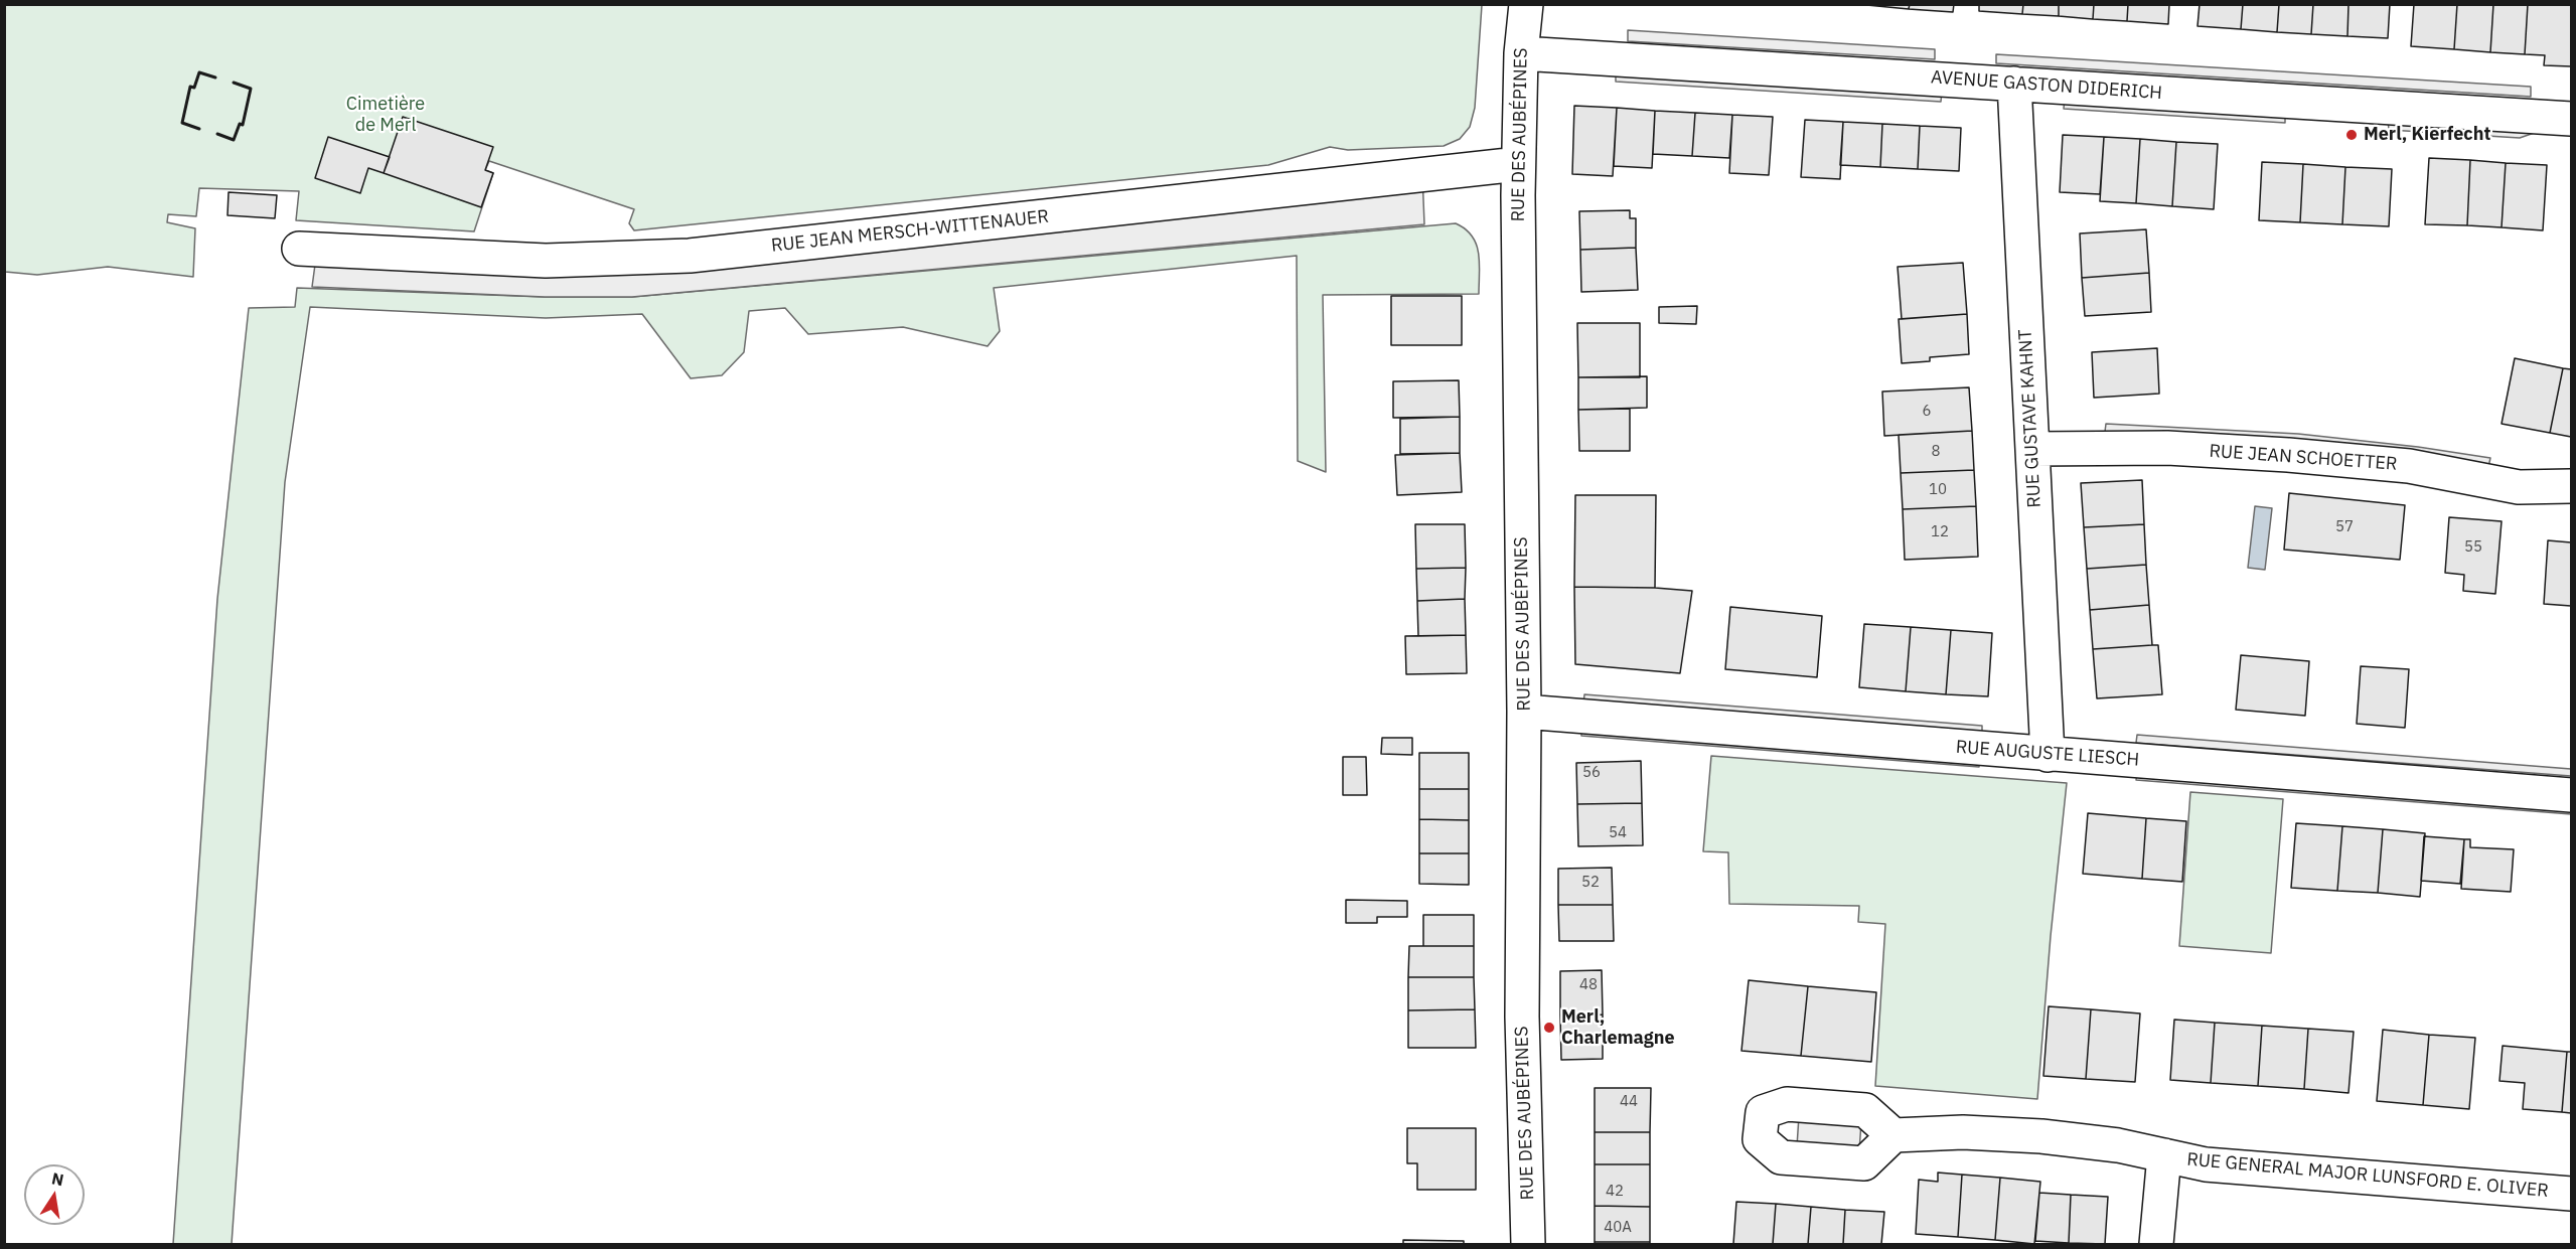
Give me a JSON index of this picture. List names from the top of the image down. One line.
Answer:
{"streets":{"street":["AVENUE GASTON DIDERICH","RUE DES AUBÉPINES","RUE JEAN MERSCH-WITTENAUER","RUE GUSTAVE KAHNT","RUE JEAN SCHOETTER","RUE AUGUSTE LIESCH","RUE GENERAL MAJOR LUNSFORD E. OLIVER"]},"crossings":[["AVENUE GASTON DIDERICH","RUE DES AUBÉPINES"],["AVENUE GASTON DIDERICH","RUE GUSTAVE KAHNT"],["RUE DES AUBÉPINES","RUE JEAN MERSCH-WITTENAUER"],["RUE DES AUBÉPINES","RUE AUGUSTE LIESCH"],["RUE GUSTAVE KAHNT","RUE JEAN SCHOETTER"],["RUE GUSTAVE KAHNT","RUE AUGUSTE LIESCH"]],"parks":["Cimetière de Merl"],"places":["Merl, Kierfecht","Merl, Charlemagne"],"house_numbers":["6","8","10","57","12","55","56","54","52","48","44","42","40A"],"north":"top"}
